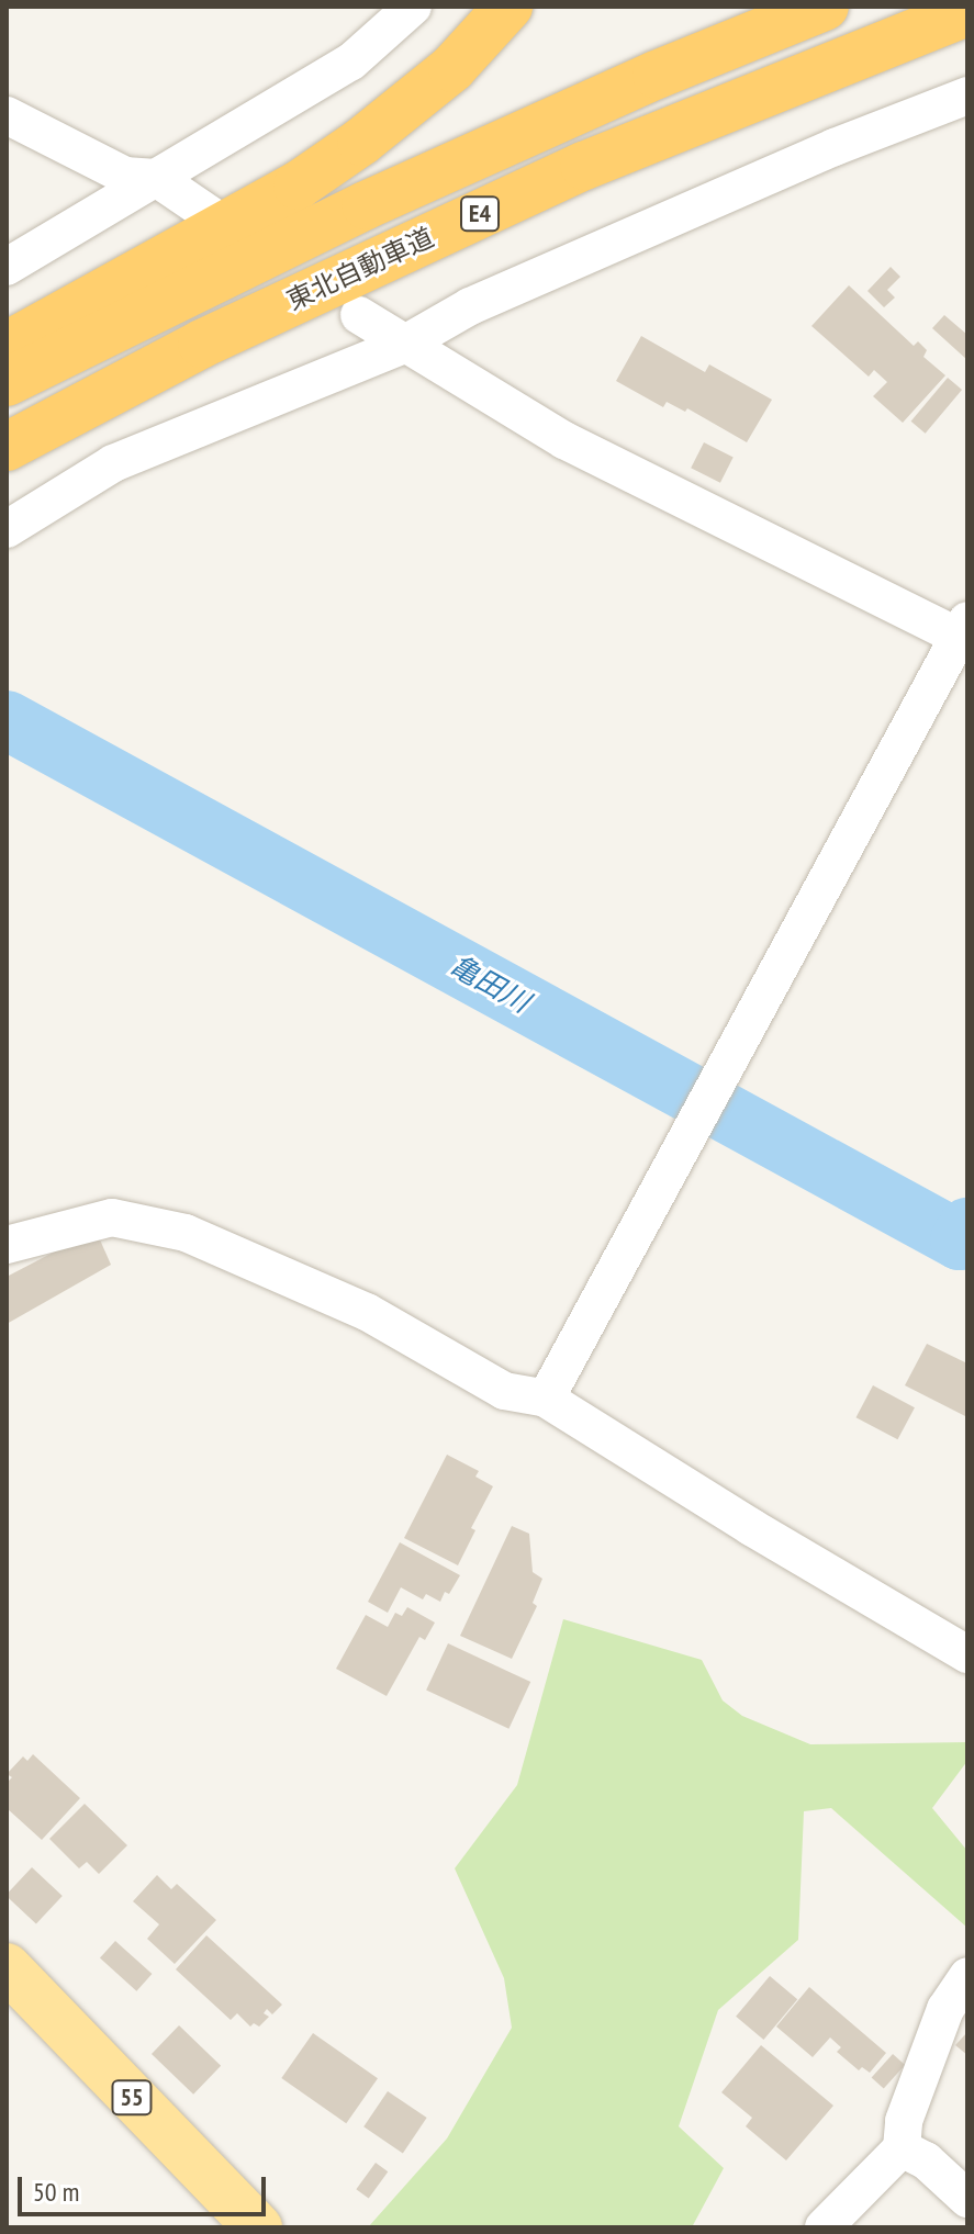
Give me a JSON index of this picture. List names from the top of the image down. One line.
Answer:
{"streets":{"highway":["E4","東北自動車道"],"main road":["55"]},"water":["亀田川"],"scale_bar":"50 m"}
